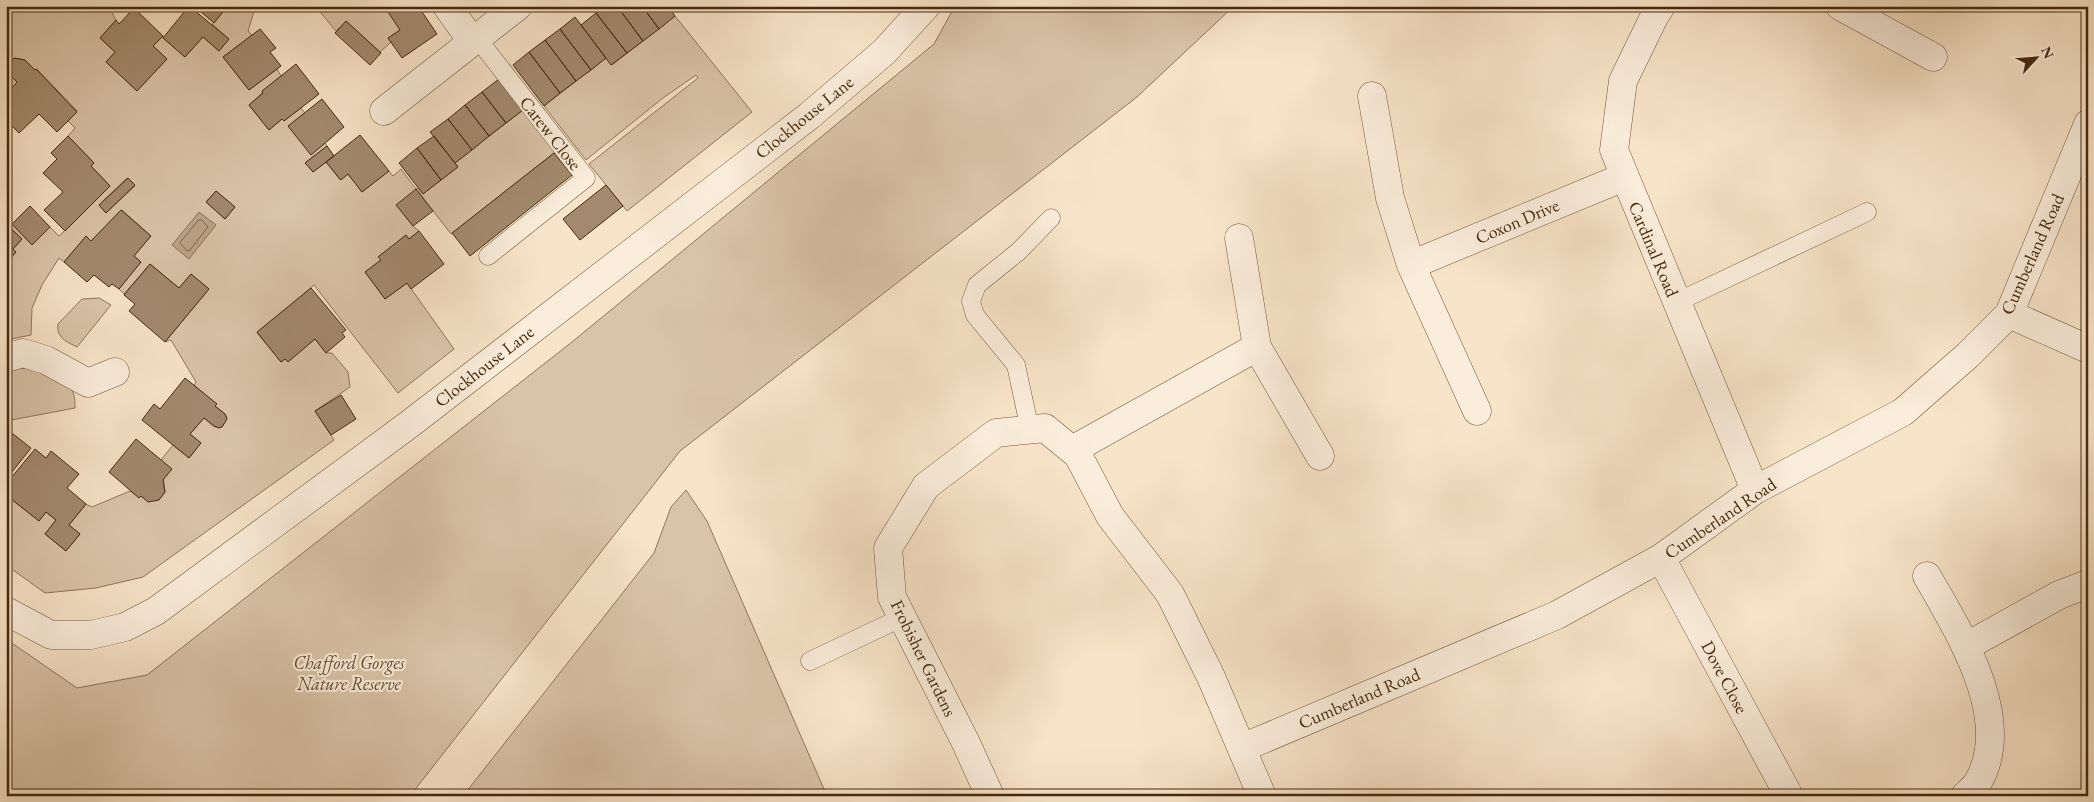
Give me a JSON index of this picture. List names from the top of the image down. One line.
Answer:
{"streets":{"street":["Clockhouse Lane","Carew Close","Coxon Drive","Cardinal Road","Cumberland Road","Frobisher Gardens","Dove Close"]},"crossings":[["Coxon Drive","Cardinal Road"],["Cardinal Road","Cumberland Road"],["Cumberland Road","Frobisher Gardens"],["Cumberland Road","Dove Close"]],"parks":["Chafford Gorges Nature Reserve"],"north":"top right"}
